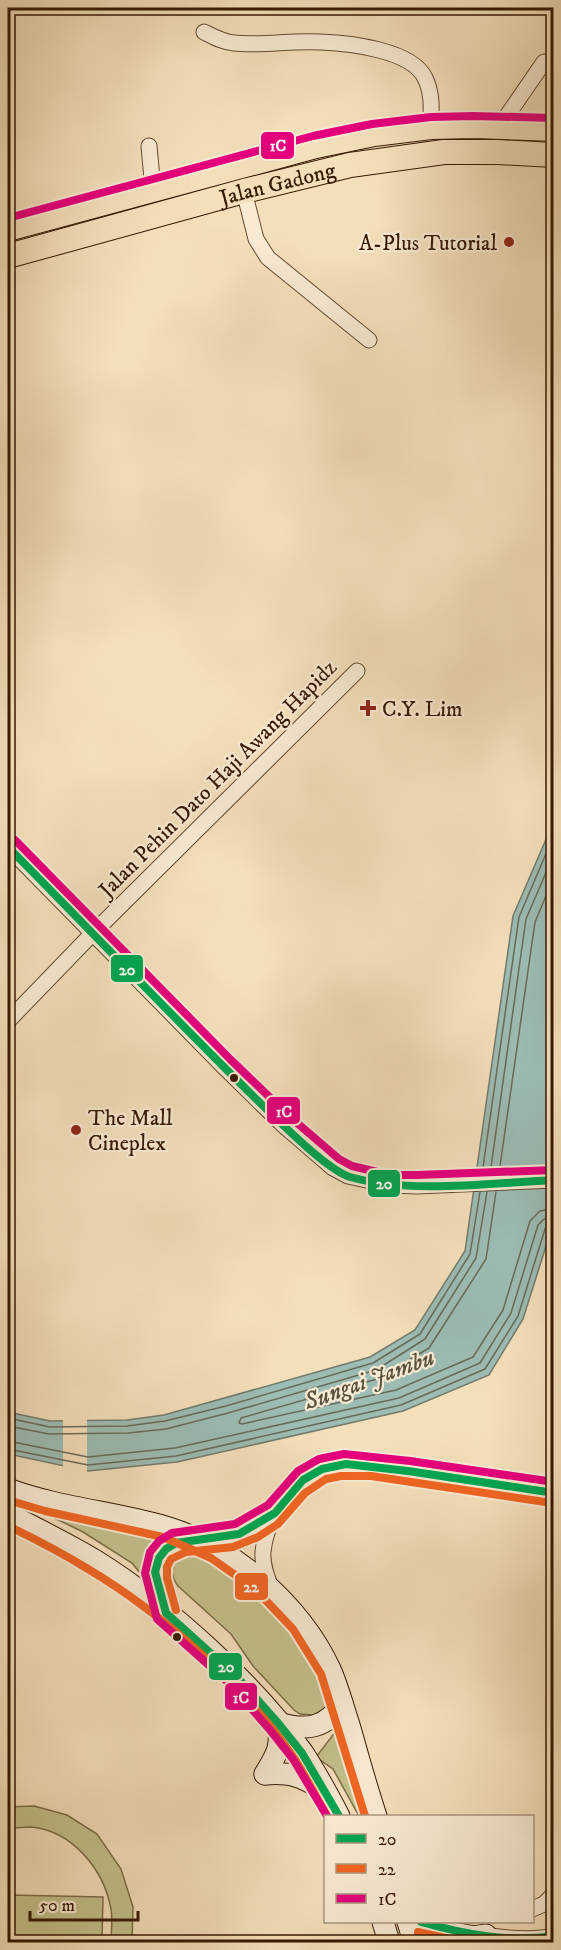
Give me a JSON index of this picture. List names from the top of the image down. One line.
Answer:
{"streets":{"main road":["Jalan Gadong"],"street":["Jalan Pehin Dato Haji Awang Hapidz"]},"water":["Sungai Jambu"],"places":{"other":["A-Plus Tutorial","The Mall Cineplex"],"health":["C.Y. Lim"]},"lines":["transit line 1C","transit line 20","transit line 22"],"legend":["20","22","1C"],"scale_bar":"50 m"}
